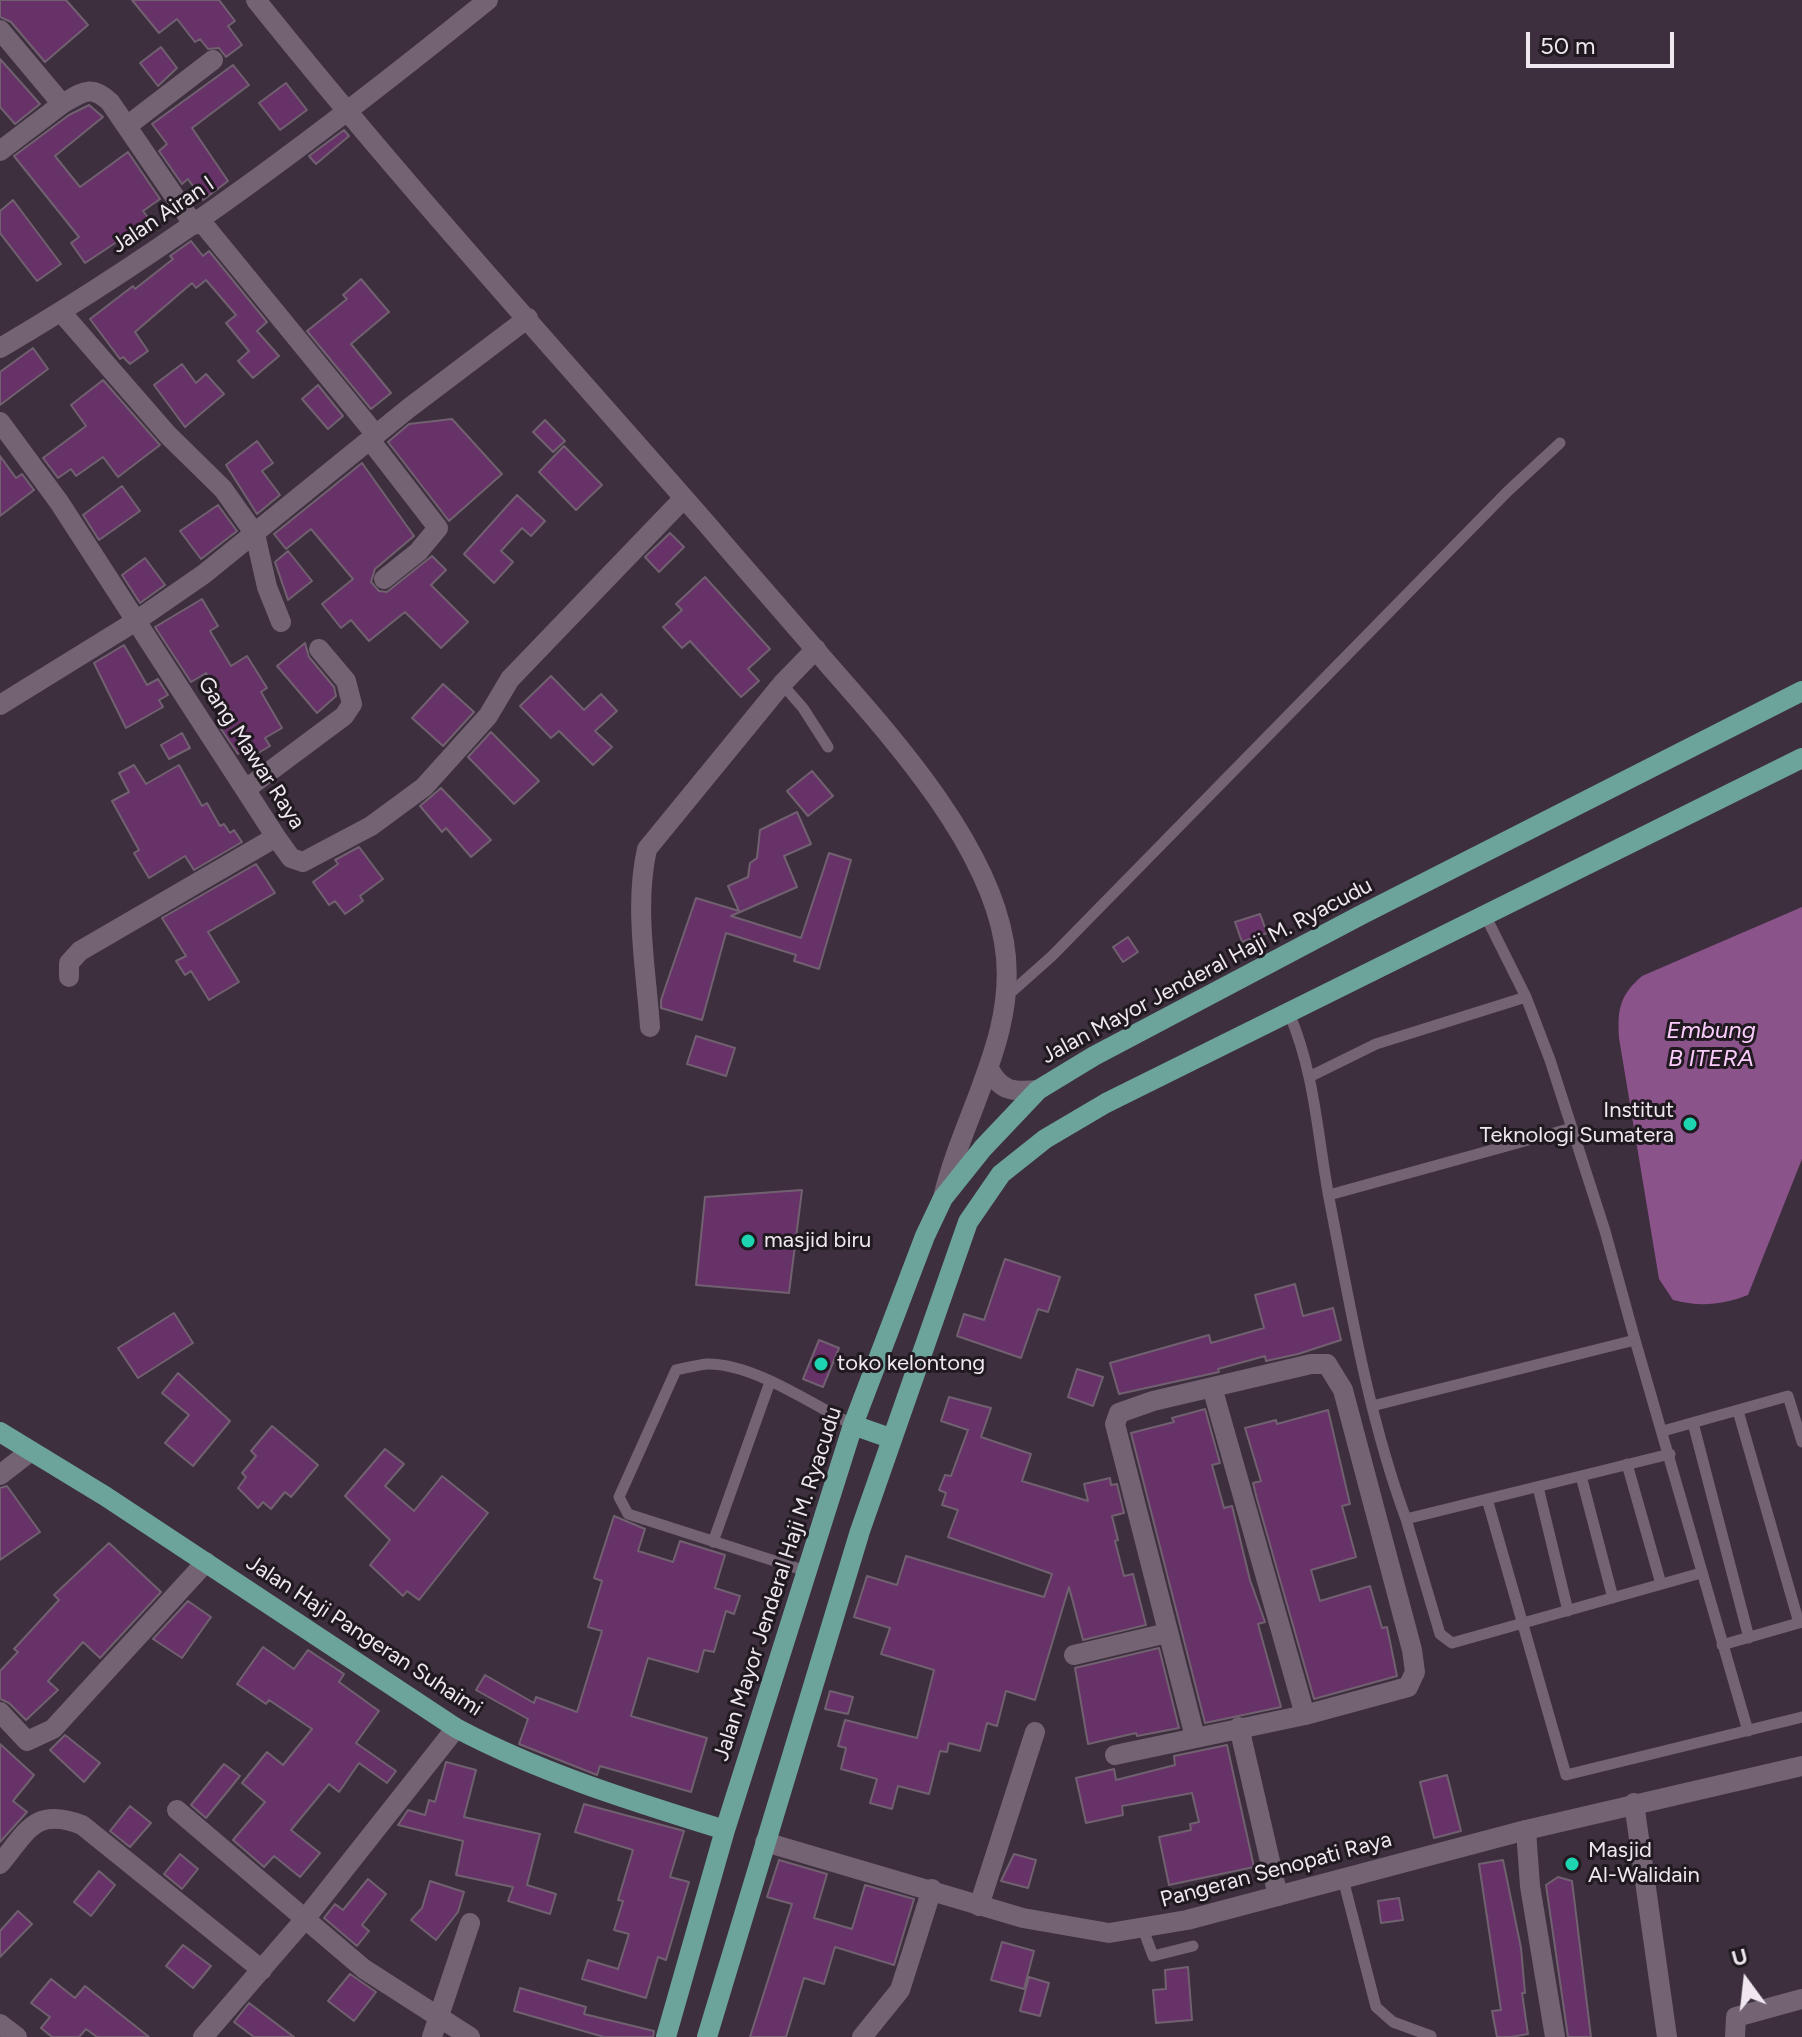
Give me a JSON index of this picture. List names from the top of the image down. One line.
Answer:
{"streets":{"main road":["Jalan Mayor Jenderal Haji M. Ryacudu","Jalan Haji Pangeran Suhaimi"],"street":["Jalan Airan I","Gang Mawar Raya","Pangeran Senopati Raya"]},"crossings":[["Jalan Mayor Jenderal Haji M. Ryacudu","Jalan Haji Pangeran Suhaimi"]],"water":["Embung B ITERA"],"places":["Institut Teknologi Sumatera","masjid biru","toko kelontong","Masjid Al-Walidain"],"scale_bar":"50 m","north":"top"}
